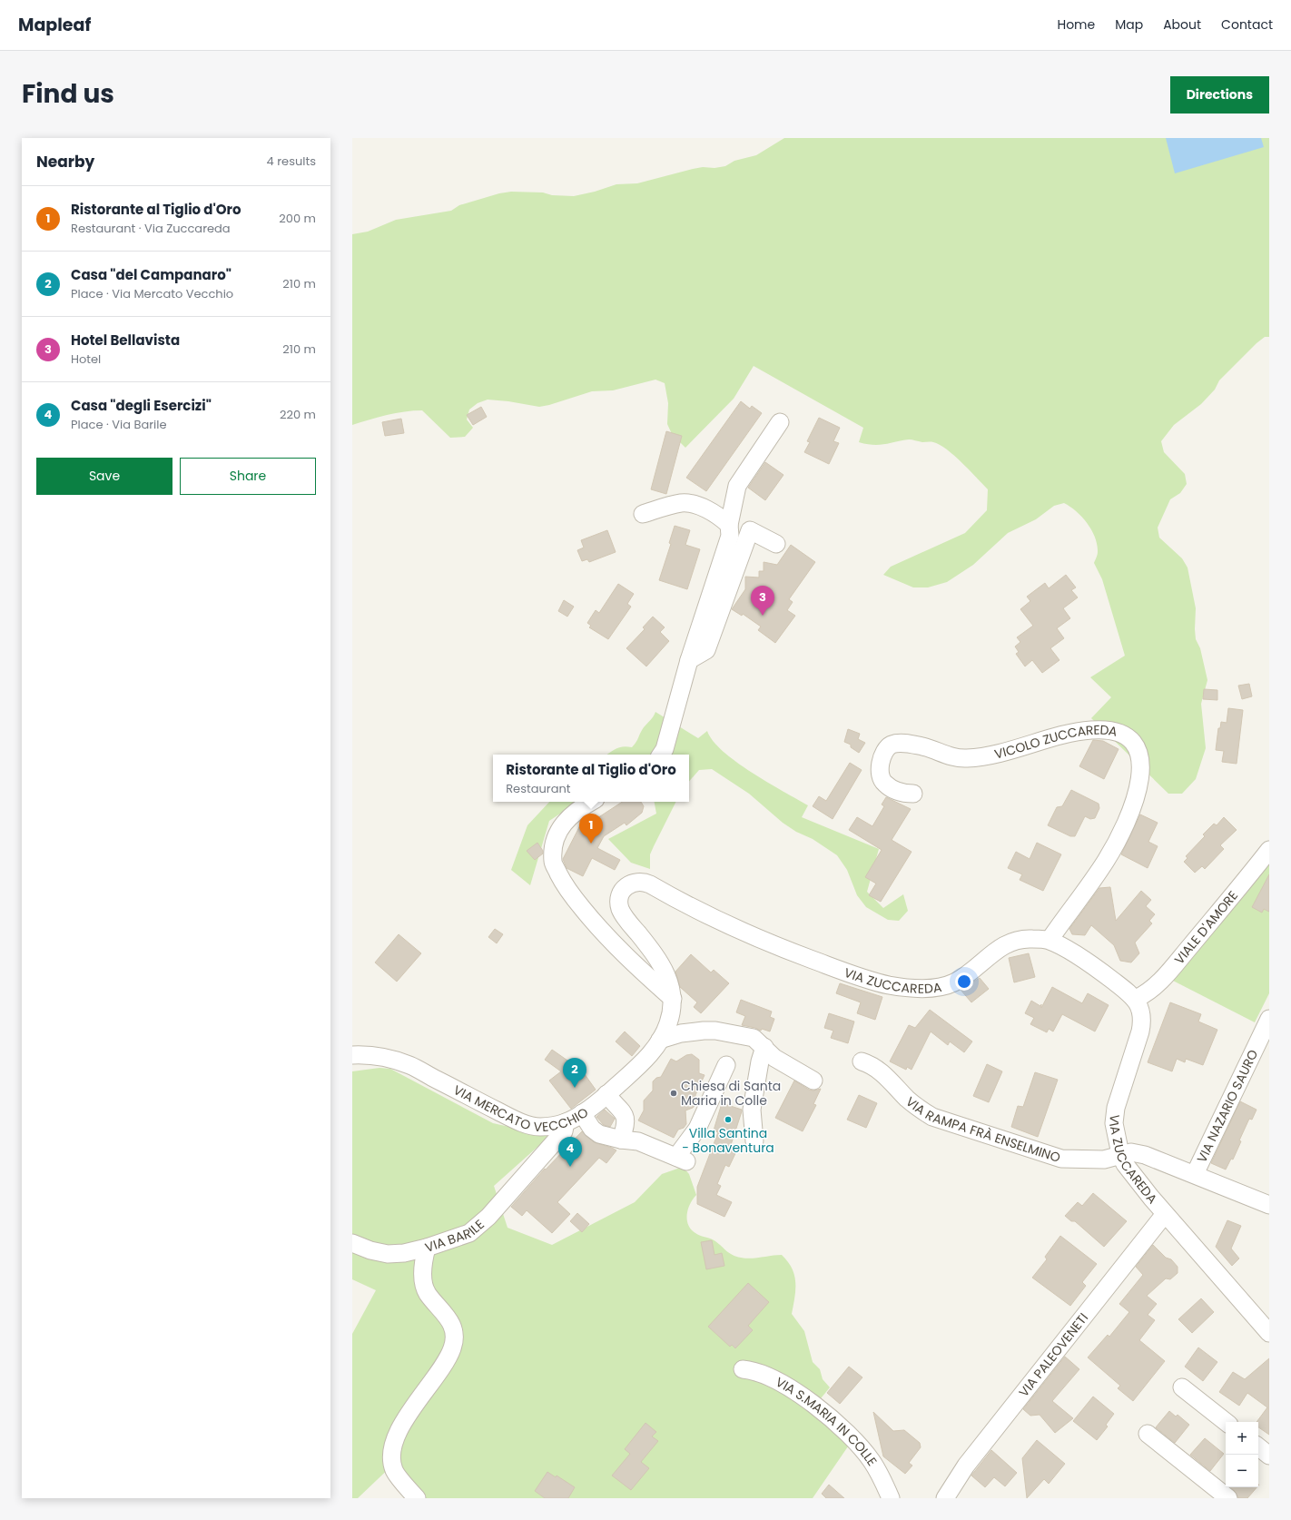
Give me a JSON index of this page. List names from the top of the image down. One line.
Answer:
{"streets":{"street":["VICOLO ZUCCAREDA","VIALE D'AMORE","VIA ZUCCAREDA","VIA MERCATO VECCHIO","VIA NAZARIO SAURO","VIA RAMPA FRÀ ENSELMINO","VIA BARILE","VIA PALEOVENETI","VIA S.MARIA IN COLLE"]},"crossings":[["VICOLO ZUCCAREDA","VIA ZUCCAREDA"],["VIALE D'AMORE","VIA ZUCCAREDA"],["VIA ZUCCAREDA","VIA MERCATO VECCHIO"],["VIA ZUCCAREDA","VIA RAMPA FRÀ ENSELMINO"],["VIA ZUCCAREDA","VIA PALEOVENETI"],["VIA MERCATO VECCHIO","VIA BARILE"],["VIA NAZARIO SAURO","VIA RAMPA FRÀ ENSELMINO"]],"places":["Chiesa di Santa Maria in Colle","Villa Santina - Bonaventura"],"page":{"header":"Mapleaf","nav":["Home","Map","About","Contact"],"title":"Find us","buttons":["Directions",["Save","Share"]],"heading":["Nearby","4 results"],"list":[{"mark":"1","name":"Ristorante al Tiglio d'Oro","note":"Restaurant · Via Zuccareda","value":"200 m"},{"mark":"2","name":"Casa \"del Campanaro\"","note":"Place · Via Mercato Vecchio","value":"210 m"},{"mark":"3","name":"Hotel Bellavista","note":"Hotel","value":"210 m"},{"mark":"4","name":"Casa \"degli Esercizi\"","note":"Place · Via Barile","value":"220 m"}],"pins":["3","1","2","4"],"popup":["Ristorante al Tiglio d'Oro","Restaurant"],"map_buttons":["+","−"]}}
